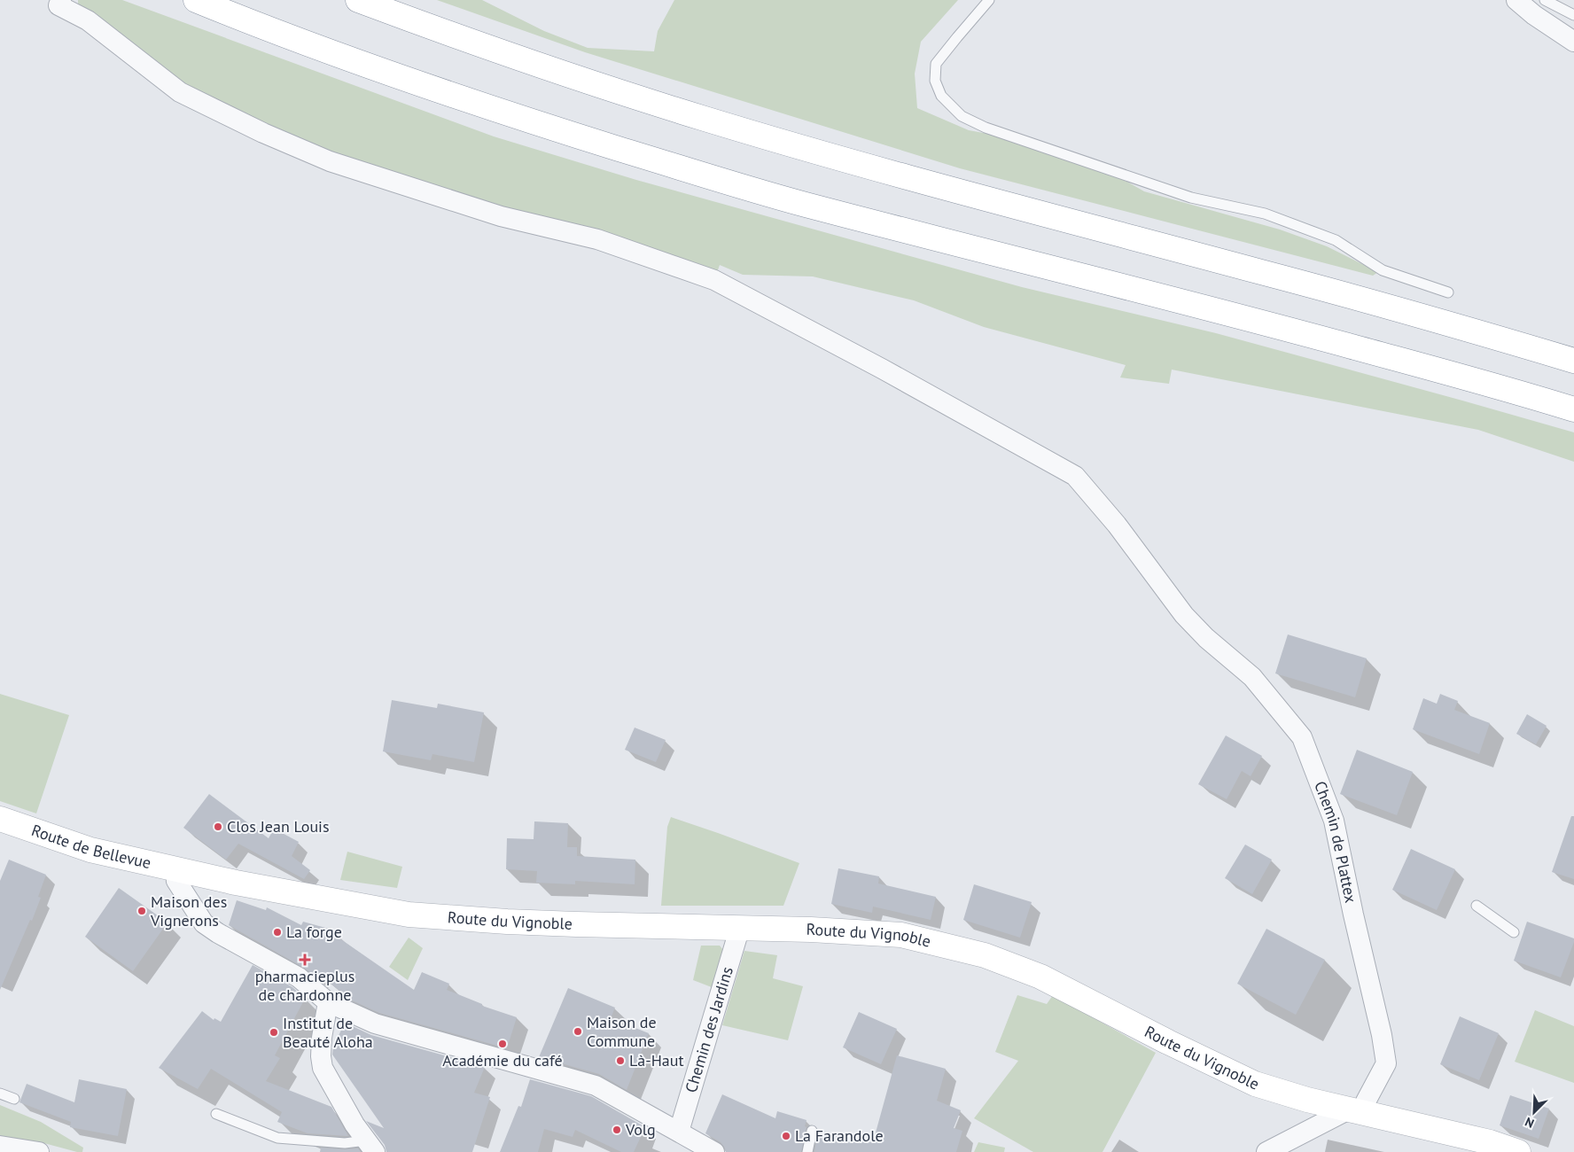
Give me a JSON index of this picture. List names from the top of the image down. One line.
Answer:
{"streets":{"main road":["Route de Bellevue","Route du Vignoble"],"street":["Chemin de Plattex","Chemin des Jardins"]},"crossings":[["Chemin de Plattex","Route du Vignoble"],["Route de Bellevue","Route du Vignoble"],["Route du Vignoble","Chemin des Jardins"]],"places":{"other":["Clos Jean Louis","Maison des Vignerons","La forge","Maison de Commune","Institut de Beauté Aloha","Académie du café","Là-Haut","Volg","La Farandole"],"health":["pharmacieplus de chardonne"]},"north":"bottom left"}
